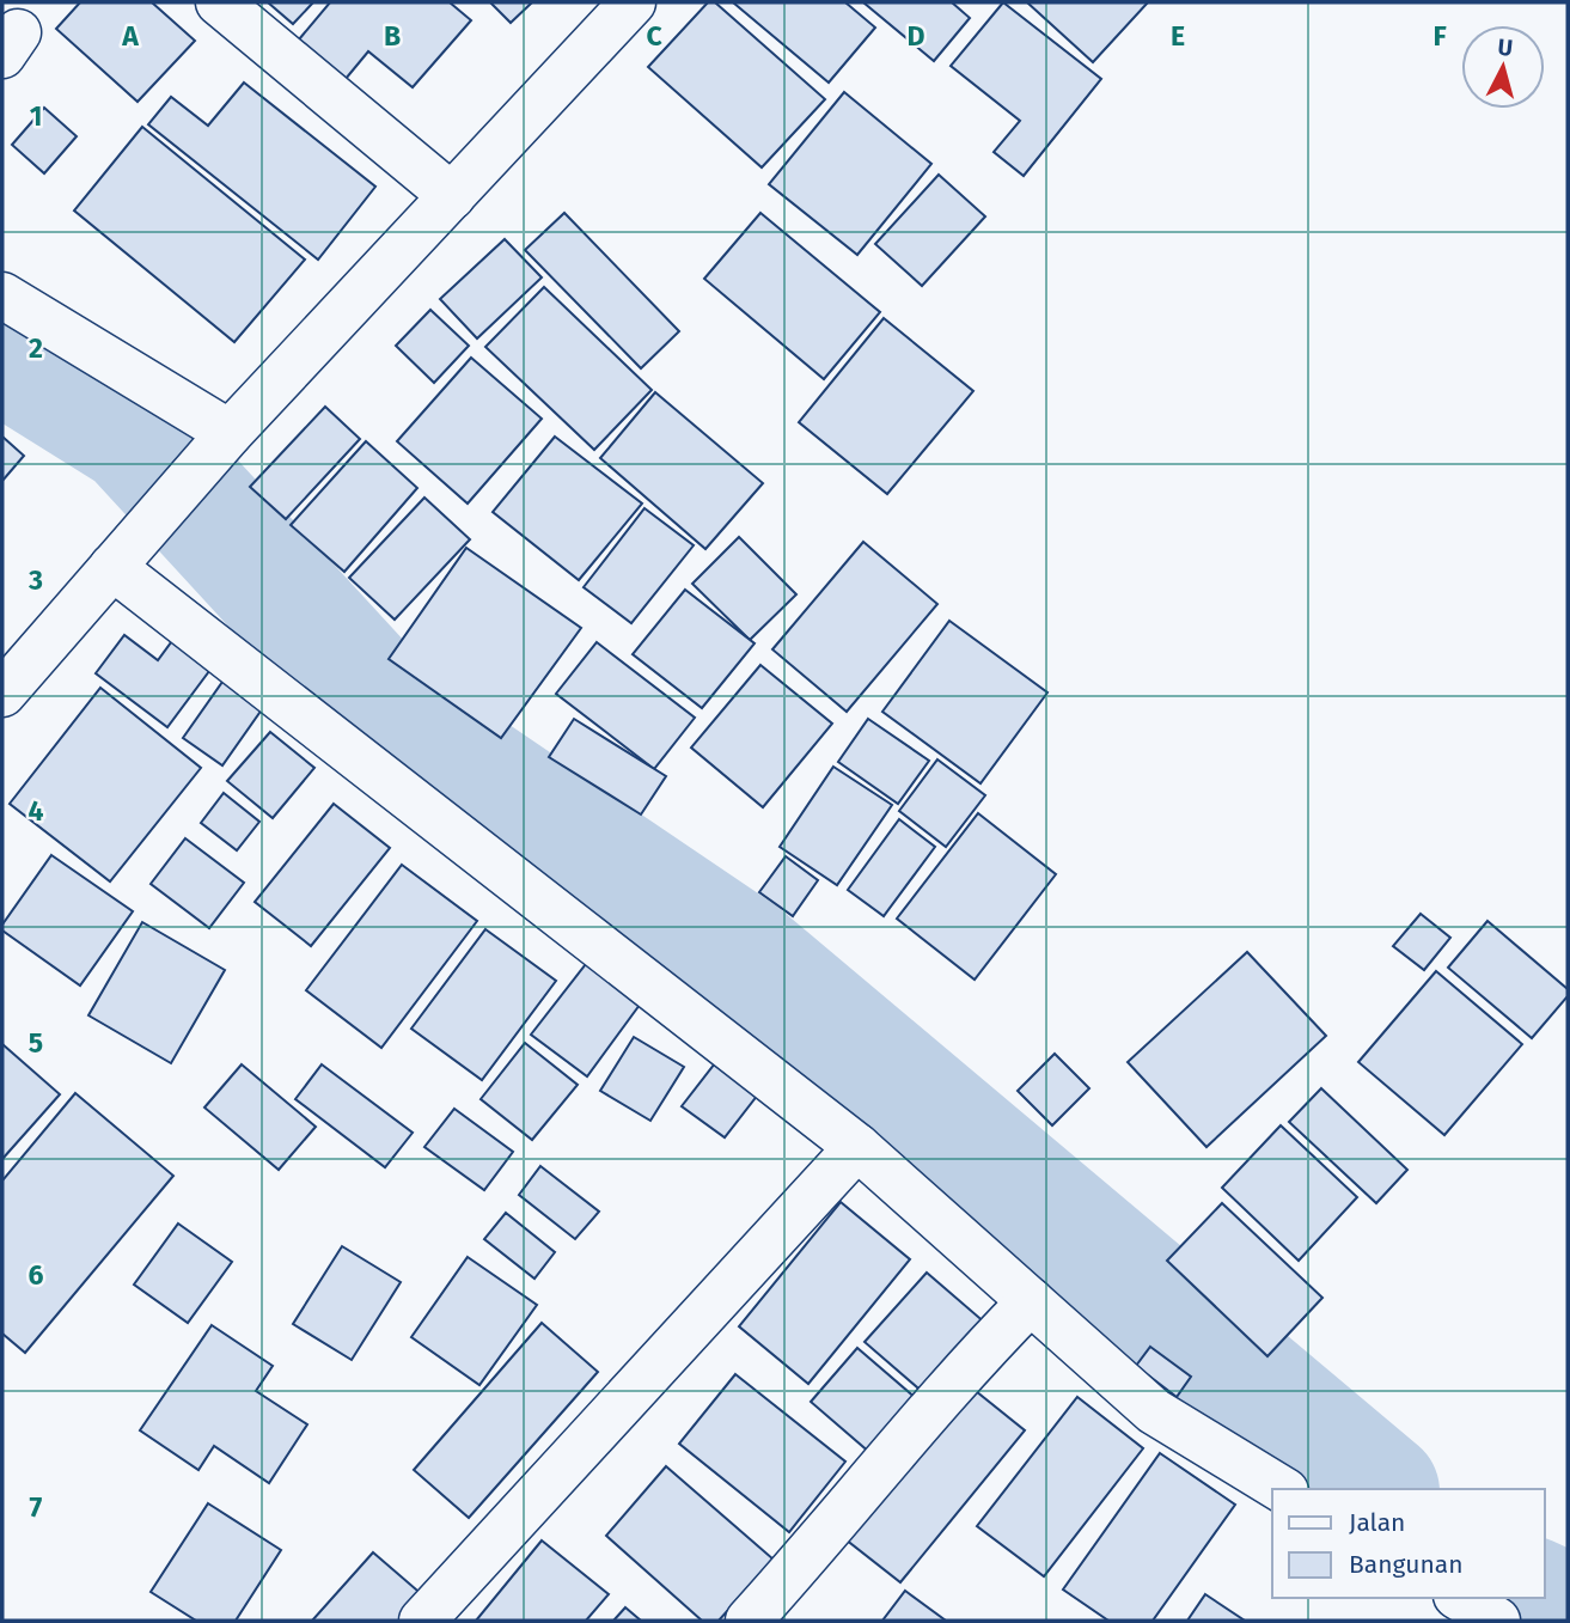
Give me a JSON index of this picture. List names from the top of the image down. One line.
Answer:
{"legend":["Jalan","Bangunan"],"north":"top","grid":{"columns":["A","B","C","D","E","F"],"rows":["1","2","3","4","5","6","7"]}}
